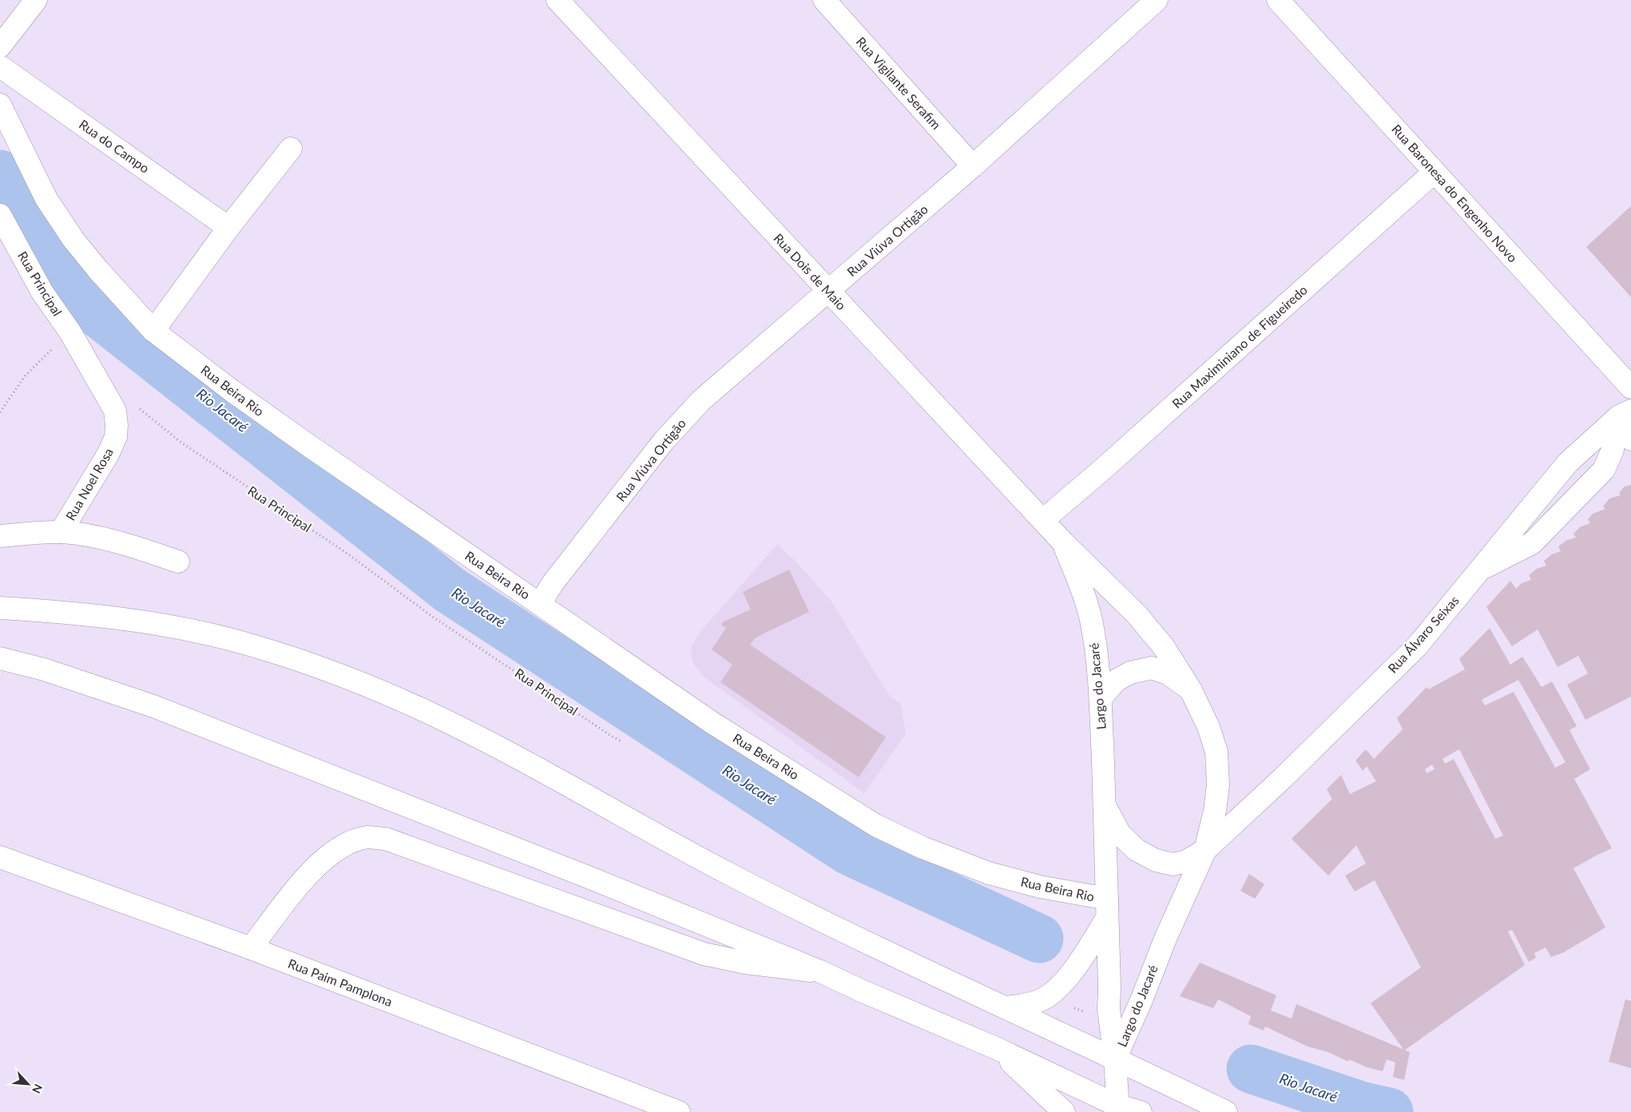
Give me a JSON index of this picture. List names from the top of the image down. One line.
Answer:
{"streets":{"street":["Rua Vigilante Serafim","Rua do Campo","Rua Baronesa do Engenho Novo","Rua Viúva Ortigão","Rua Dois de Maio","Rua Principal","Rua Maximiniano de Figueiredo","Rua Beira Rio","Rua Noel Rosa","Rua Álvaro Seixas","Largo do Jacaré","Rua Paim Pamplona"]},"crossings":[["Rua Vigilante Serafim","Rua Viúva Ortigão"],["Rua Baronesa do Engenho Novo","Rua Maximiniano de Figueiredo"],["Rua Viúva Ortigão","Rua Dois de Maio"],["Rua Viúva Ortigão","Rua Beira Rio"],["Rua Dois de Maio","Rua Maximiniano de Figueiredo"],["Rua Dois de Maio","Largo do Jacaré"],["Rua Principal","Rua Noel Rosa"],["Rua Beira Rio","Largo do Jacaré"],["Rua Álvaro Seixas","Largo do Jacaré"]],"water":["Rio Jacaré"],"north":"bottom right"}
